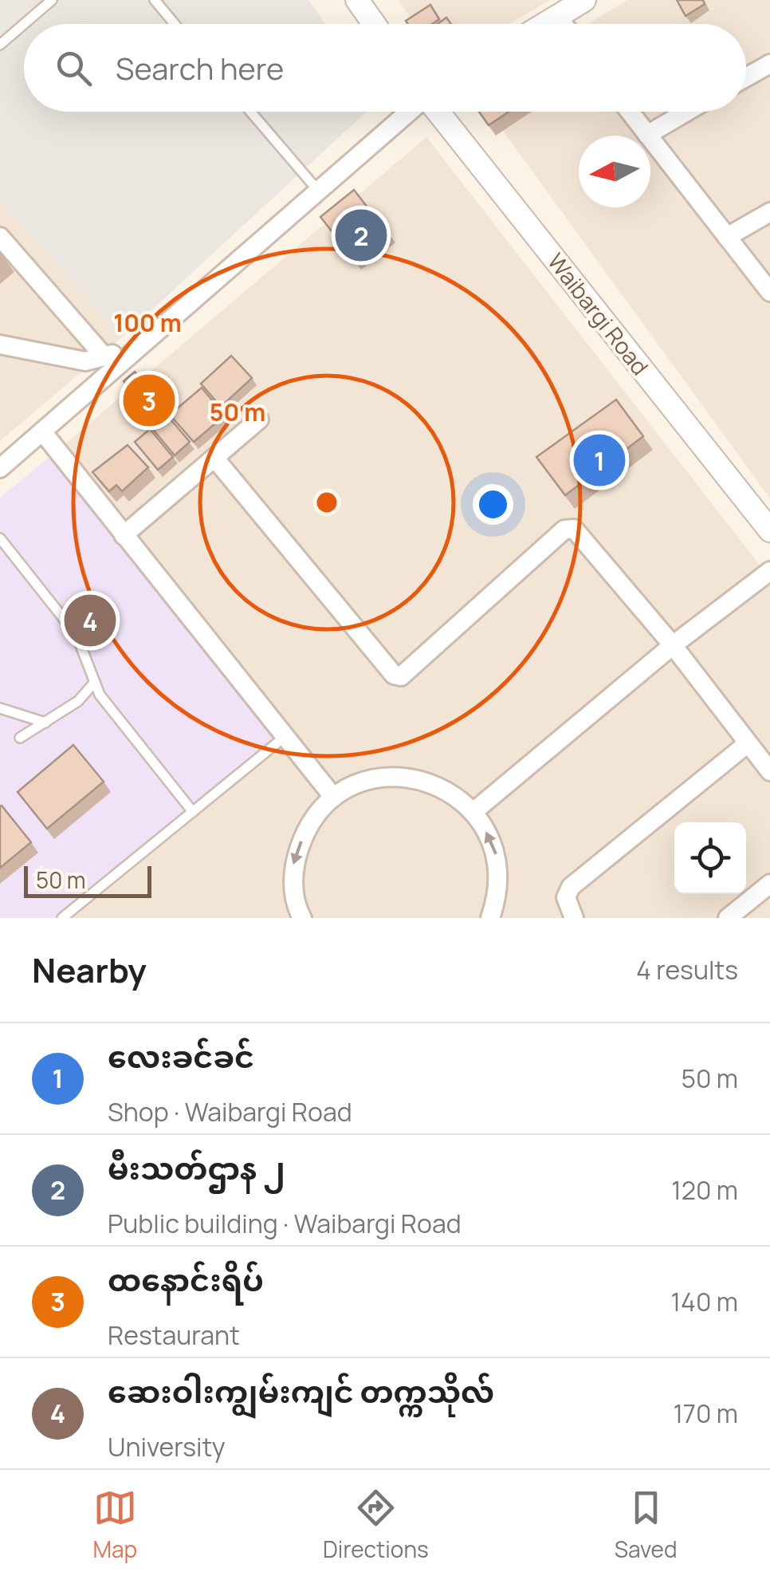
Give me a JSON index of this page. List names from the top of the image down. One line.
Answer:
{"streets":{"street":["Waibargi Road"]},"scale_bar":"50 m","north":"left","page":{"search":"Search here","pins":["2","3","1","4"],"scale":"50 m","heading":["Nearby","4 results"],"list":[{"mark":"1","name":"လေးခင်ခင်","note":"Shop · Waibargi Road","value":"50 m"},{"mark":"2","name":"မီးသတ်ဌာန ၂","note":"Public building · Waibargi Road","value":"120 m"},{"mark":"3","name":"ထနောင်းရိပ်","note":"Restaurant","value":"140 m"},{"mark":"4","name":"ဆေးဝါးကျွမ်းကျင် တက္ကသိုလ်","note":"University","value":"170 m"}],"nav":["Map","Directions","Saved"]},"rings":["100 m","50 m"]}
